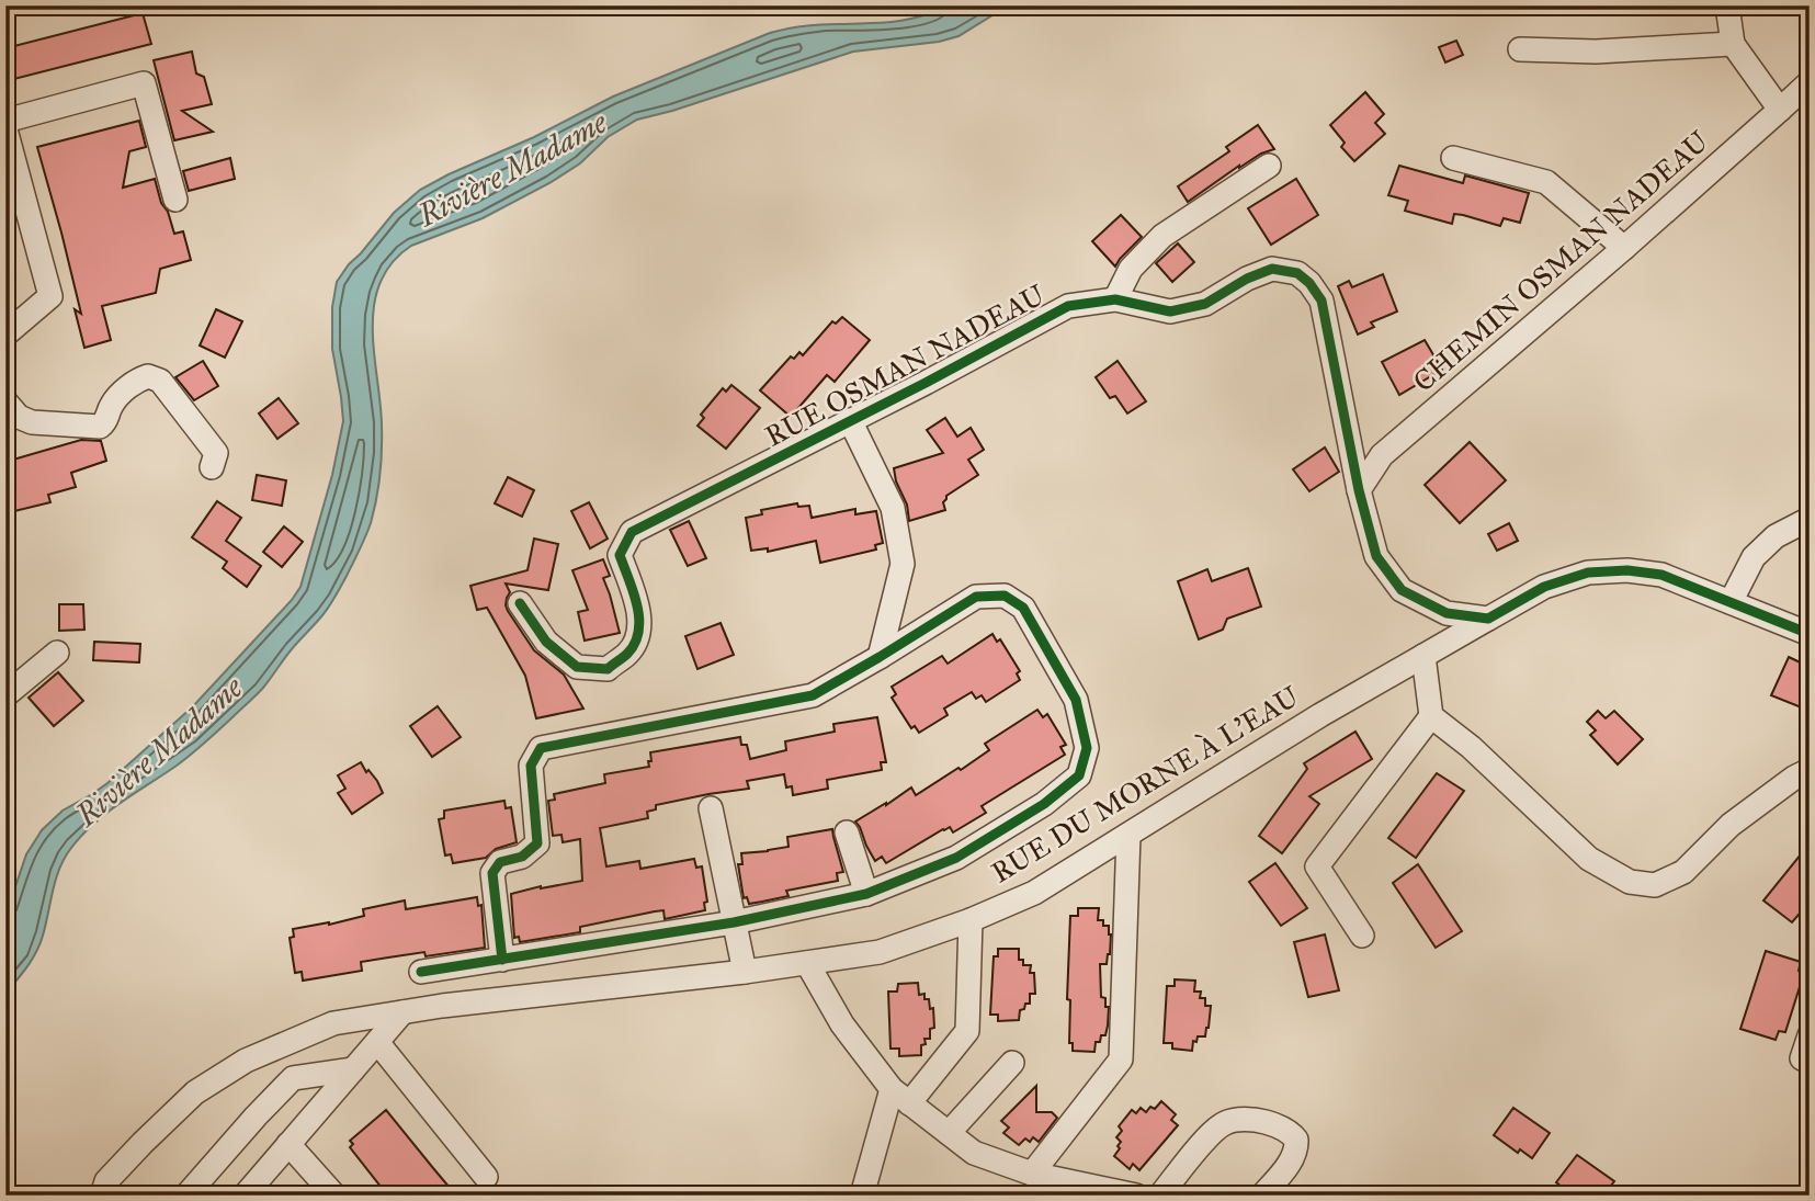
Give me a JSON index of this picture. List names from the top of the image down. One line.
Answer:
{"streets":{"street":["CHEMIN OSMAN NADEAU","RUE OSMAN NADEAU","RUE DU MORNE À L'EAU"]},"crossings":[["CHEMIN OSMAN NADEAU","RUE OSMAN NADEAU"],["RUE OSMAN NADEAU","RUE DU MORNE À L'EAU"]],"water":["Rivière Madame"]}
